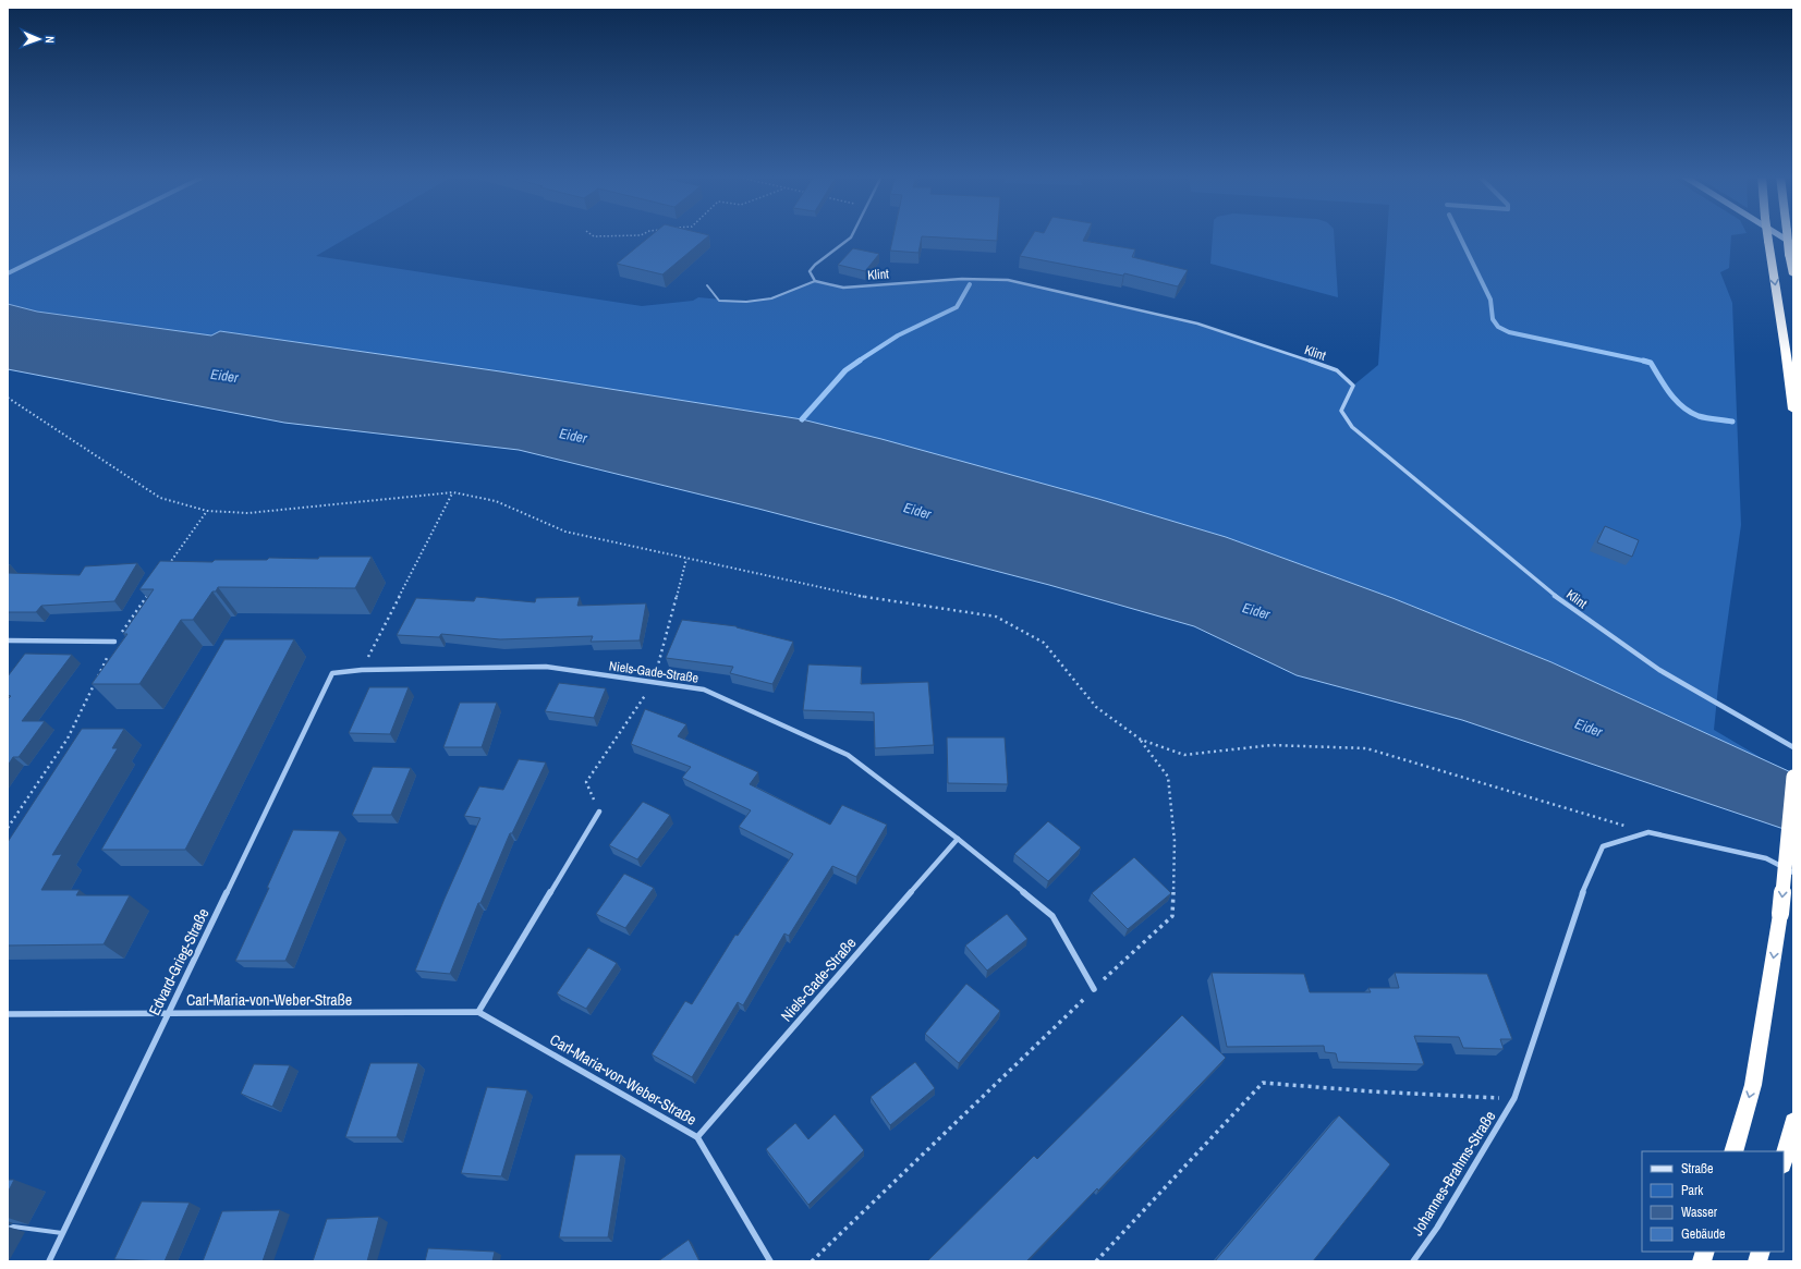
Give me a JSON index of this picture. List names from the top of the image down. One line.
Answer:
{"streets":{"street":["Klint","Niels-Gade-Straße","Edvard-Grieg-Straße","Carl-Maria-von-Weber-Straße","Johannes-Brahms-Straße"]},"crossings":[["Niels-Gade-Straße","Edvard-Grieg-Straße"],["Niels-Gade-Straße","Carl-Maria-von-Weber-Straße"],["Edvard-Grieg-Straße","Carl-Maria-von-Weber-Straße"]],"water":["Eider"],"legend":["Straße","Park","Wasser","Gebäude"],"north":"right"}
